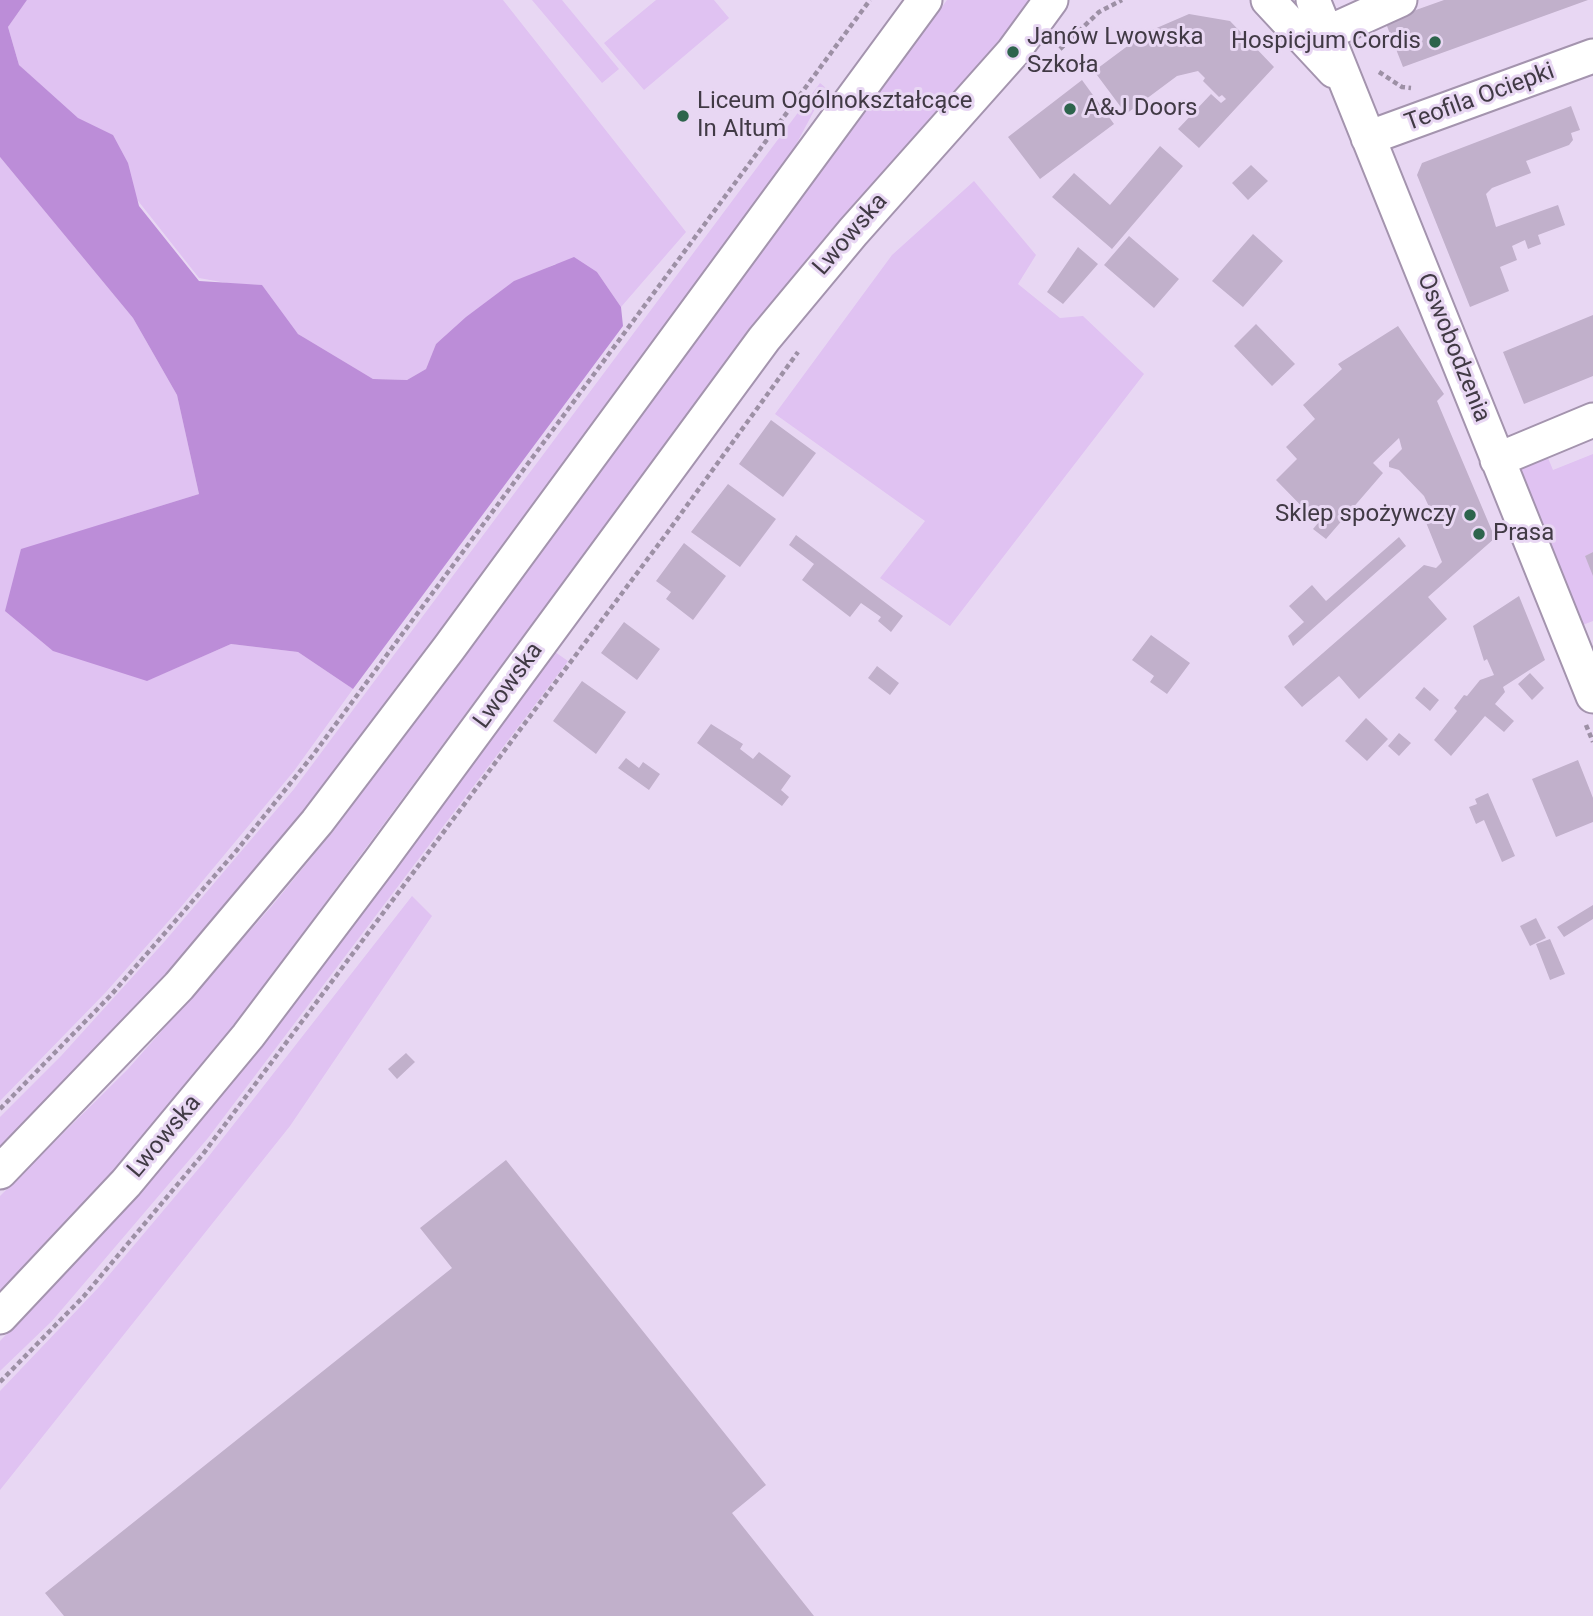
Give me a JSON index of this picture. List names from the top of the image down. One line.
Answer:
{"streets":{"street":["Teofila Ociepki","Lwowska","Oswobodzenia"]},"crossings":[["Teofila Ociepki","Oswobodzenia"]],"places":["Hospicjum Cordis","Janów Lwowska Szkoła","A&J Doors","Liceum Ogólnokształcące In Altum","Sklep spożywczy","Prasa"]}
